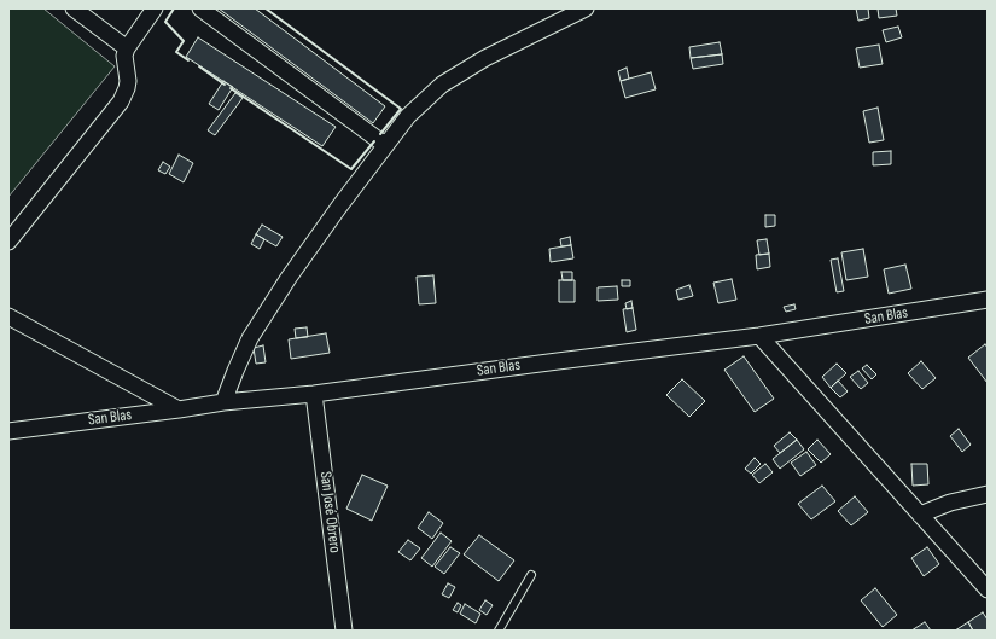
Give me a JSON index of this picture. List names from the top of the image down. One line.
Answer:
{"streets":{"street":["San Blas","San José Obrero"]},"crossings":[["San Blas","San José Obrero"]]}
